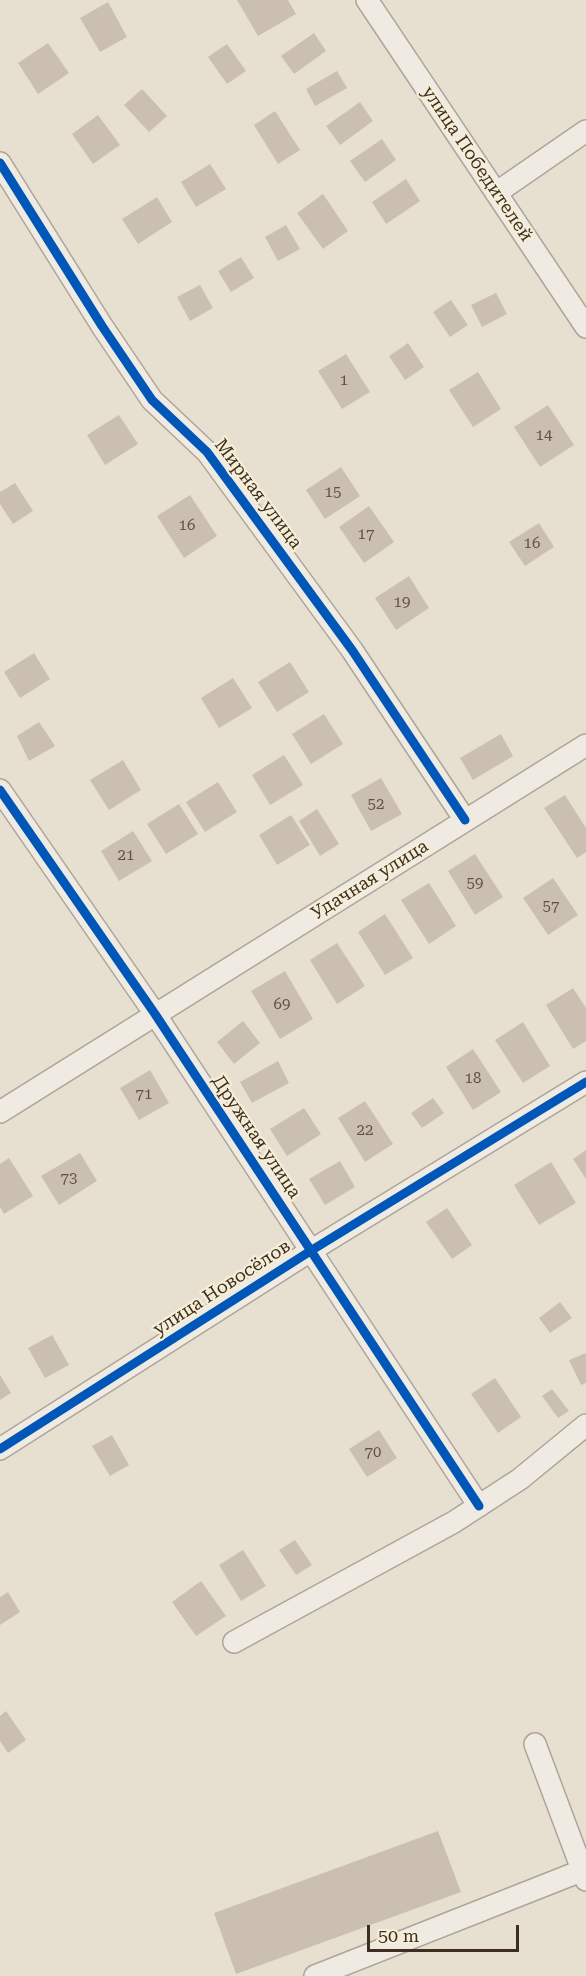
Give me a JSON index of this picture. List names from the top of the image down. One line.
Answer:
{"streets":{"street":["улица Победителей","Мирная улица","Удачная улица","Дружная улица","улица Новосёлов"]},"crossings":[["Мирная улица","Удачная улица"],["Удачная улица","Дружная улица"],["Дружная улица","улица Новосёлов"]],"house_numbers":["1","14","15","16","17","16","19","52","21","59","57","69","18","71","22","73","70"],"scale_bar":"50 m"}
